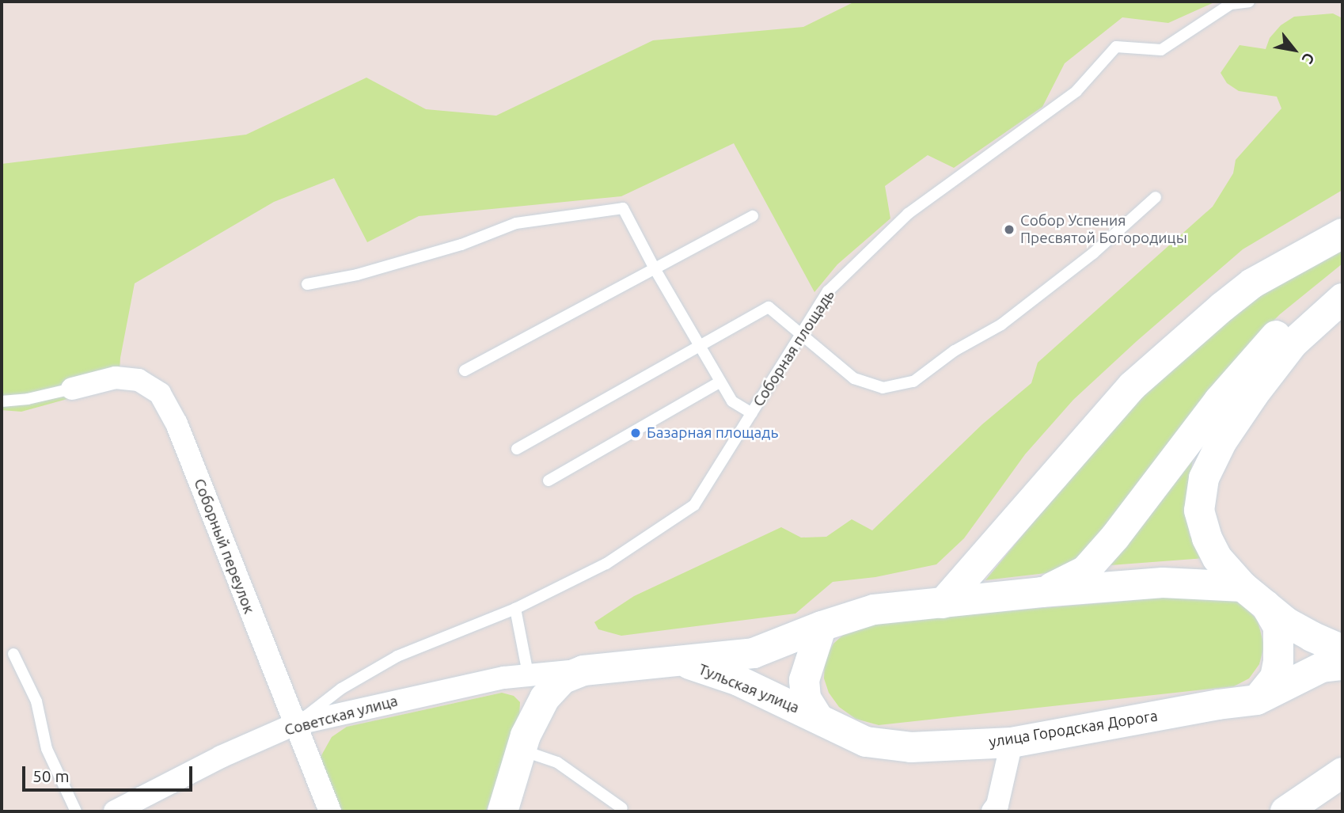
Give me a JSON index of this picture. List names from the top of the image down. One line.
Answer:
{"streets":{"main road":["Тульская улица","улица Городская Дорога"],"street":["Соборный переулок","Советская улица"],"lane":["Соборная площадь"]},"crossings":[["Соборная площадь","Соборный переулок"],["Соборная площадь","Советская улица"],["Соборный переулок","Советская улица"],["Тульская улица","Советская улица"],["Тульская улица","улица Городская Дорога"]],"places":["Собор Успения Пресвятой Богородицы","Базарная площадь"],"scale_bar":"50 m","north":"bottom right"}
